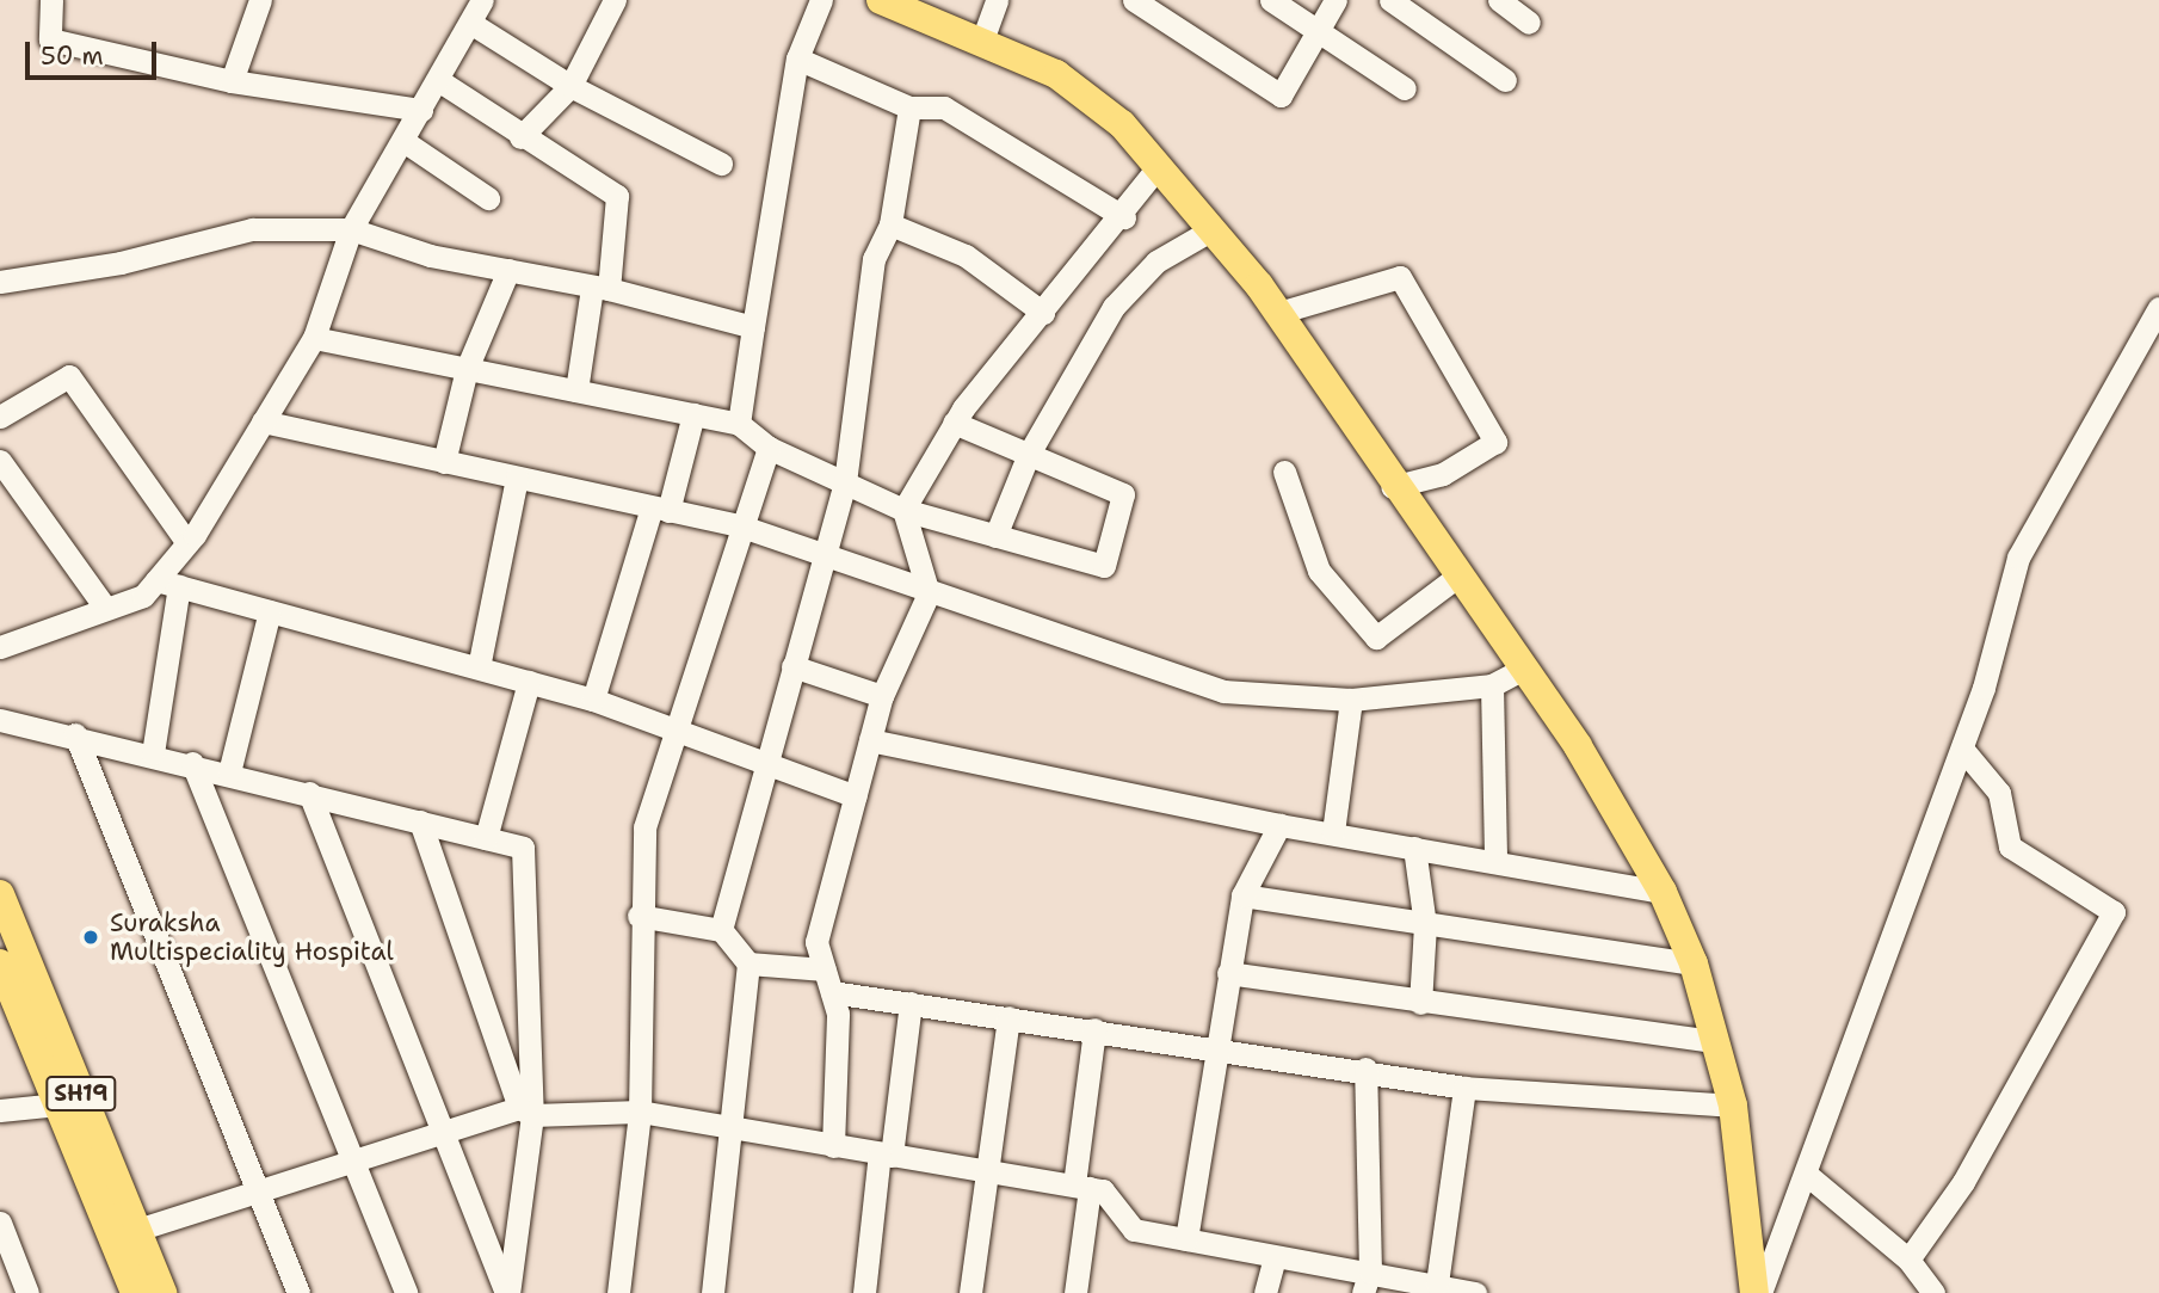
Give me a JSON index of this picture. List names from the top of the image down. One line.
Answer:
{"streets":{"main road":["SH19"]},"places":["Suraksha Multispeciality Hospital"],"scale_bar":"50 m"}
